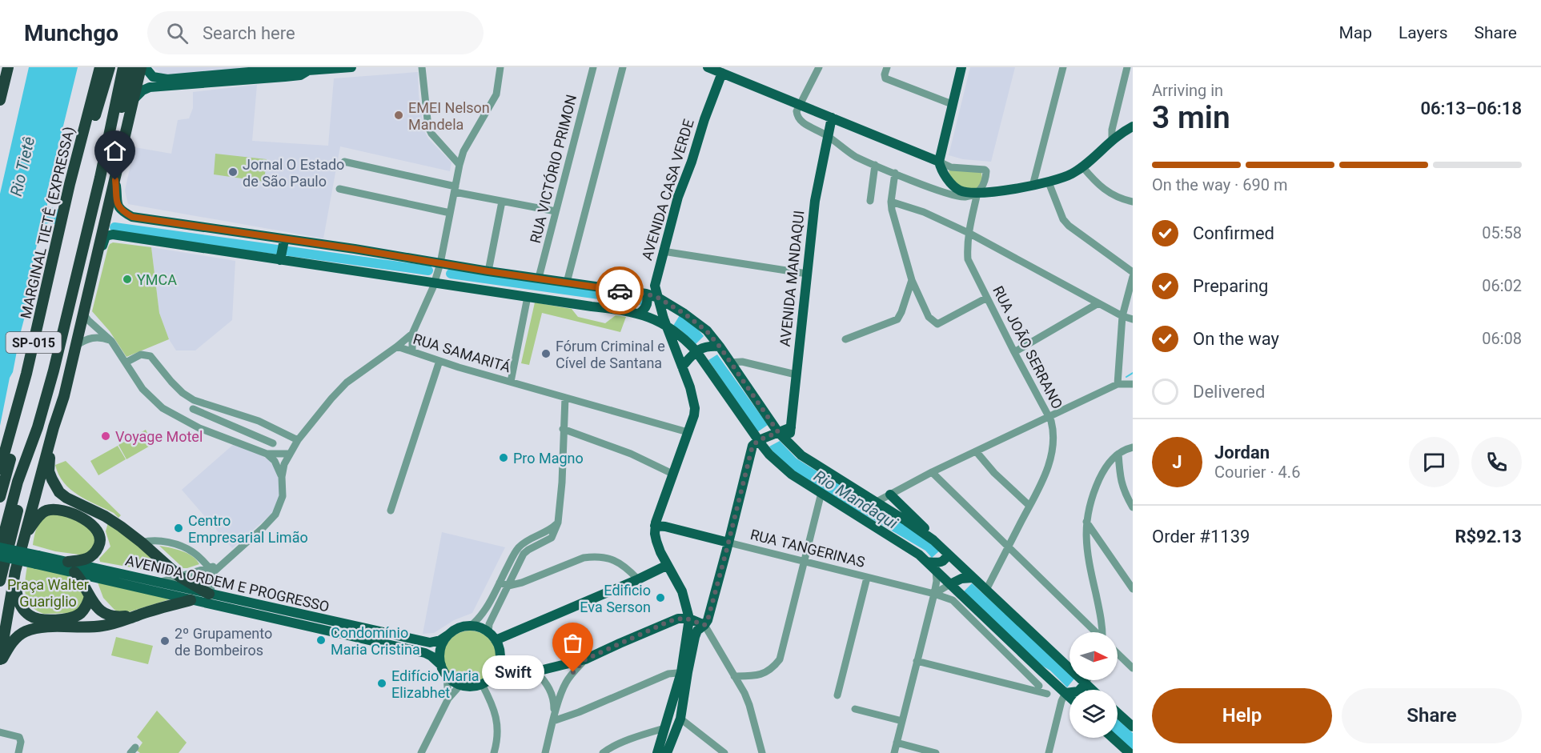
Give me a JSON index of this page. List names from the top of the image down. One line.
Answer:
{"streets":{"highway":["MARGINAL TIETÊ (EXPRESSA)","SP-015"],"main road":["AVENIDA CASA VERDE","AVENIDA MANDAQUI","RUA TANGERINAS","AVENIDA ORDEM E PROGRESSO"],"street":["RUA VICTÓRIO PRIMON","RUA JOÃO SERRANO","RUA SAMARITÁ"]},"crossings":[["AVENIDA CASA VERDE","RUA SAMARITÁ"],["AVENIDA CASA VERDE","RUA TANGERINAS"],["MARGINAL TIETÊ (EXPRESSA)","SP-015"],["RUA SAMARITÁ","AVENIDA ORDEM E PROGRESSO"]],"water":["Rio Tietê","Rio Mandaqui"],"parks":["Praça Walter Guariglio"],"places":["EMEI Nelson Mandela","Jornal O Estado de São Paulo","YMCA","Fórum Criminal e Cível de Santana","Voyage Motel","Pro Magno","Centro Empresarial Limão","Edificio Eva Serson","Condomínio Maria Cristina","2º Grupamento de Bombeiros","Swift","Edifício Maria Elizabhet"],"north":"right","page":{"header":"Munchgo","search":"Search here","nav":["Map","Layers","Share"],"heading":["3 min","Arriving in","06:13–06:18"],"panel":["Jordan","Courier · 4.6","Order #1139","R$92.13"],"bar":"On the way · 690 m","list":[["Confirmed","05:58"],["Preparing","06:02"],["On the way","06:08"],"Delivered"],"round":"J","bubble":"Swift","buttons":["Help","Share"]}}
